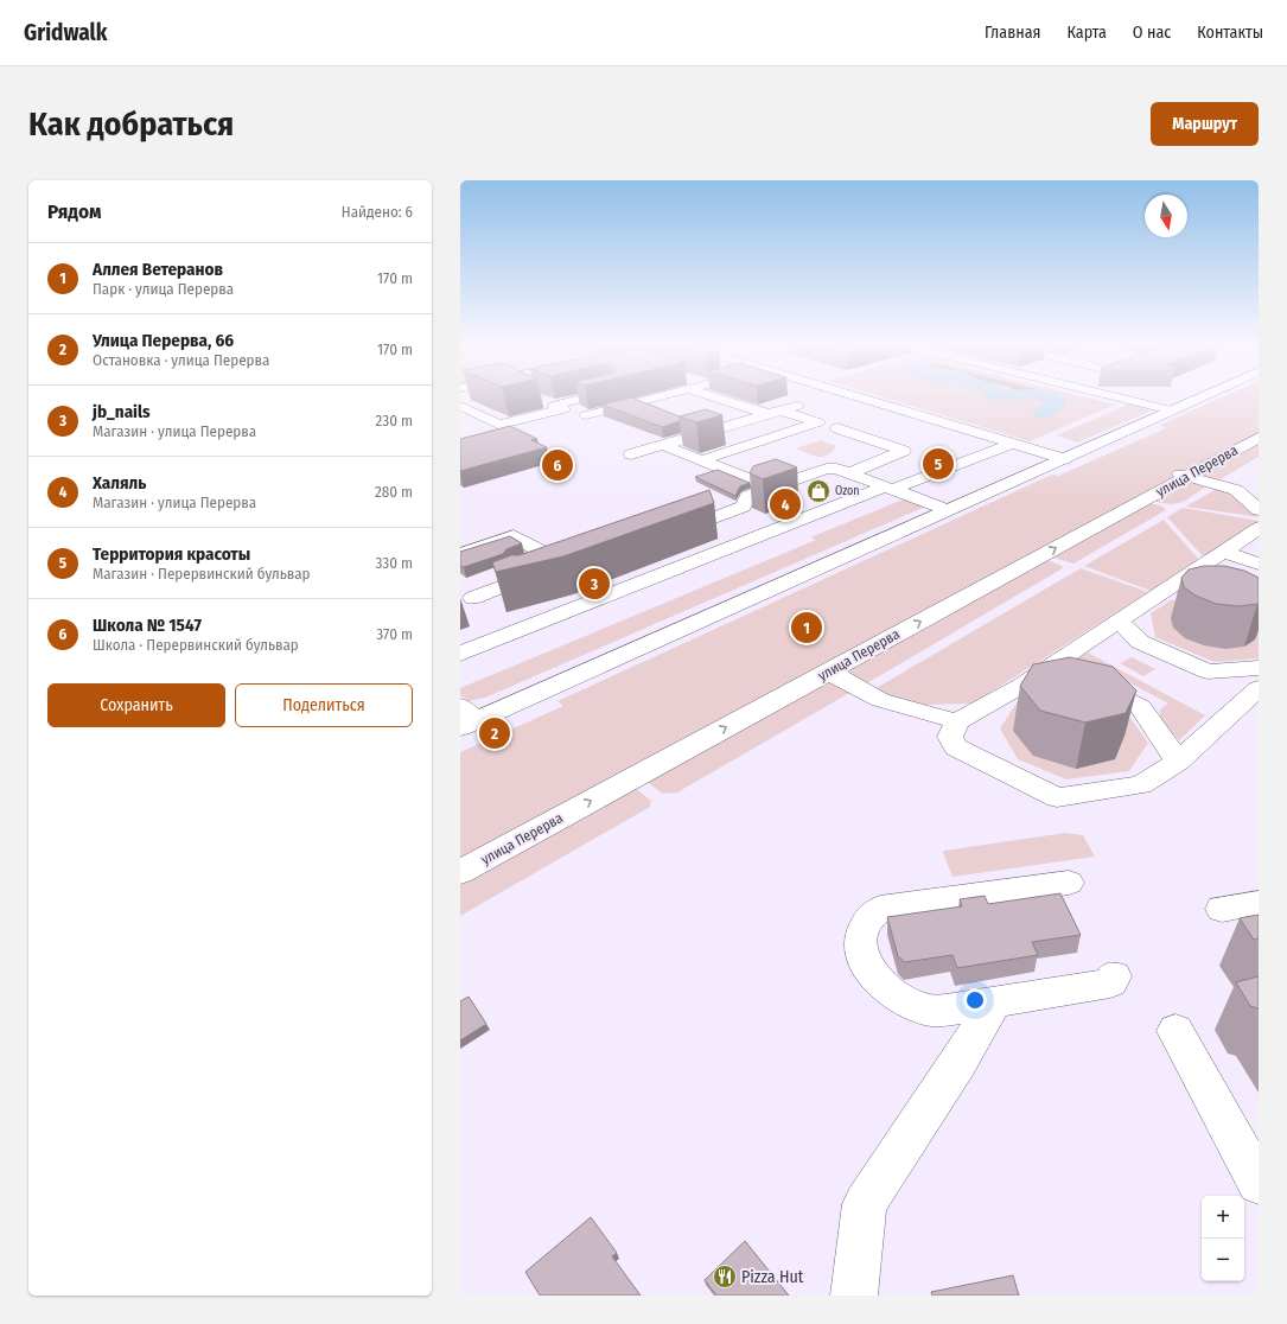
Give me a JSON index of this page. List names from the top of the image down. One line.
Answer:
{"streets":{"street":["улица Перерва"]},"places":{"shop":["Ozon"],"restaurant":["Pizza Hut"]},"north":"bottom","page":{"header":"Gridwalk","nav":["Главная","Карта","О нас","Контакты"],"buttons":["Маршрут",["Сохранить","Поделиться"]],"title":"Как добраться","heading":["Рядом","Найдено: 6"],"list":[{"mark":"1","name":"Аллея Ветеранов","note":"Парк · улица Перерва","value":"170 m"},{"mark":"2","name":"Улица Перерва, 66","note":"Остановка · улица Перерва","value":"170 m"},{"mark":"3","name":"jb_nails","note":"Магазин · улица Перерва","value":"230 m"},{"mark":"4","name":"Халяль","note":"Магазин · улица Перерва","value":"280 m"},{"mark":"5","name":"Территория красоты","note":"Магазин · Перервинский бульвар","value":"330 m"},{"mark":"6","name":"Школа № 1547","note":"Школа · Перервинский бульвар","value":"370 m"}],"pins":["5","6","4","3","1","2"],"map_buttons":["+","−"]}}
